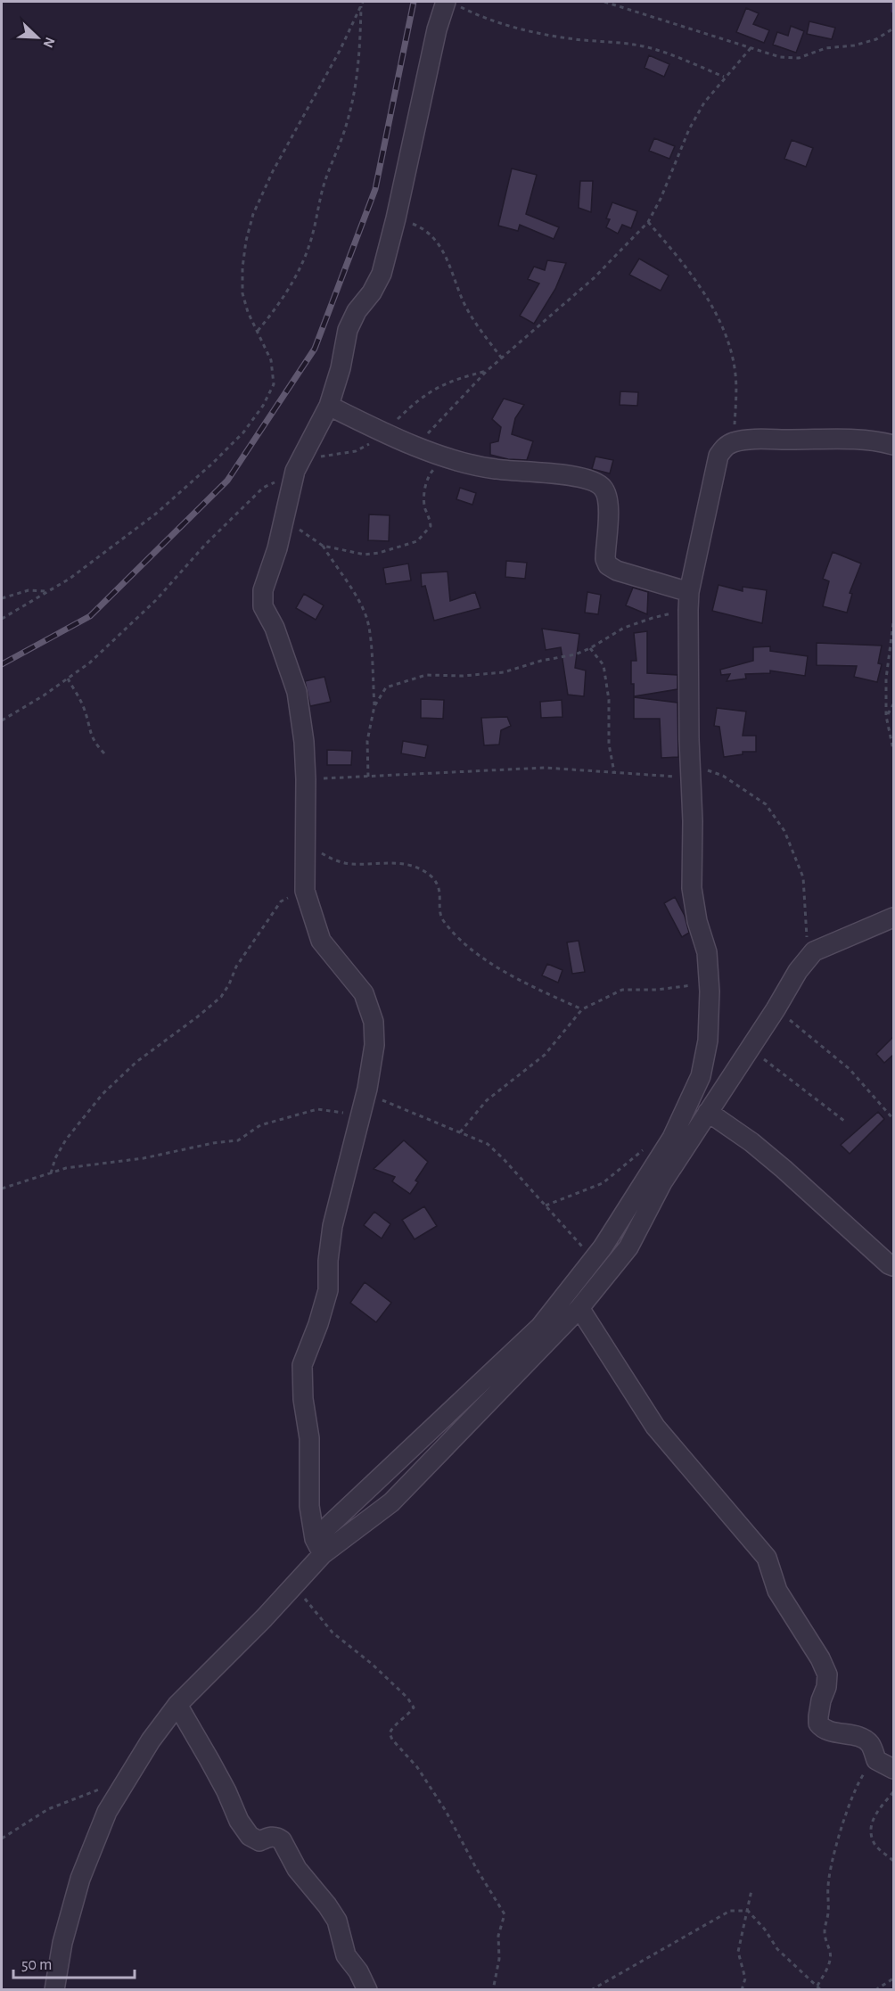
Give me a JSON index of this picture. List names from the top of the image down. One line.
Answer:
{"scale_bar":"50 m","north":"bottom right"}
